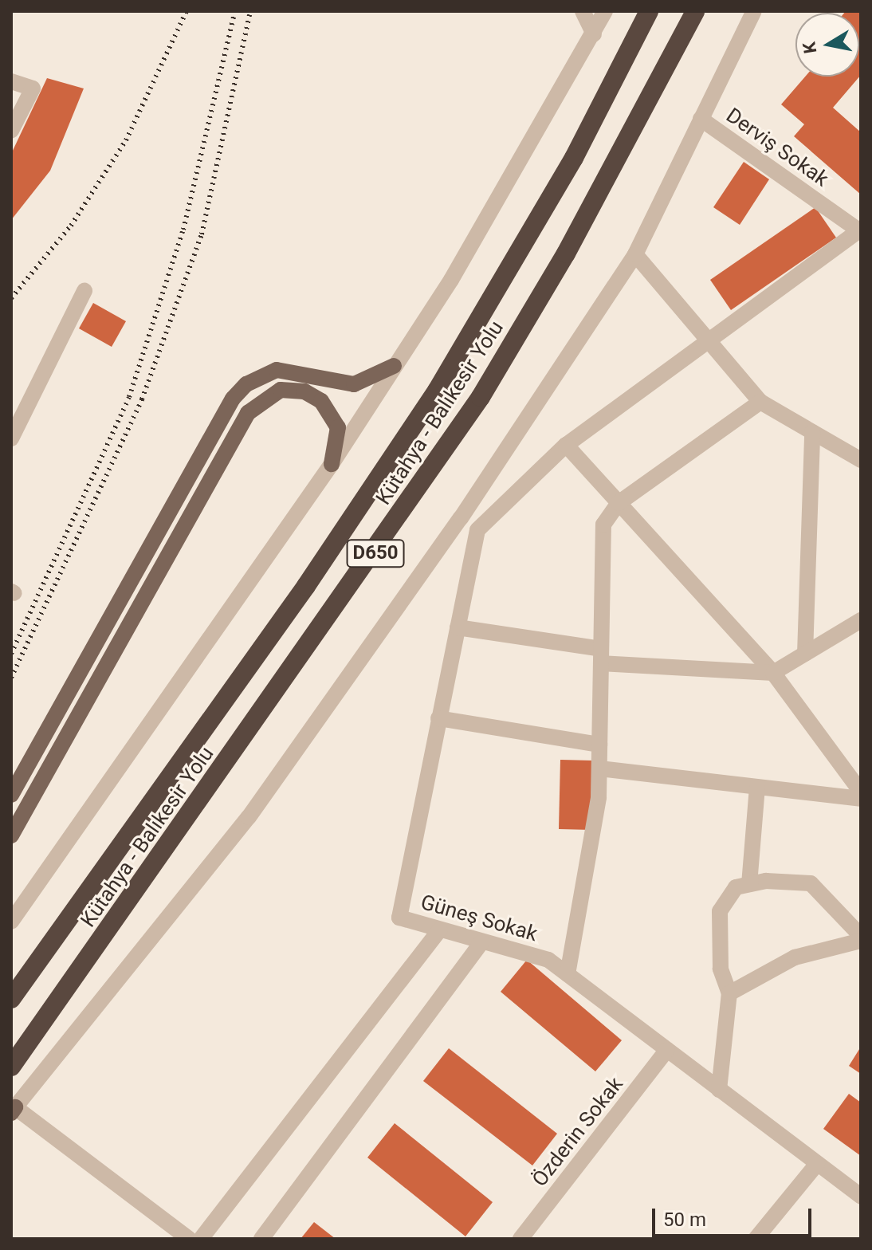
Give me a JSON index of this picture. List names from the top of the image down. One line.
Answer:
{"streets":{"highway":["Kütahya - Balıkesir Yolu","D650"],"street":["Derviş Sokak","Güneş Sokak","Özderin Sokak"]},"crossings":[["Güneş Sokak","Özderin Sokak"]],"scale_bar":"50 m","north":"left"}
